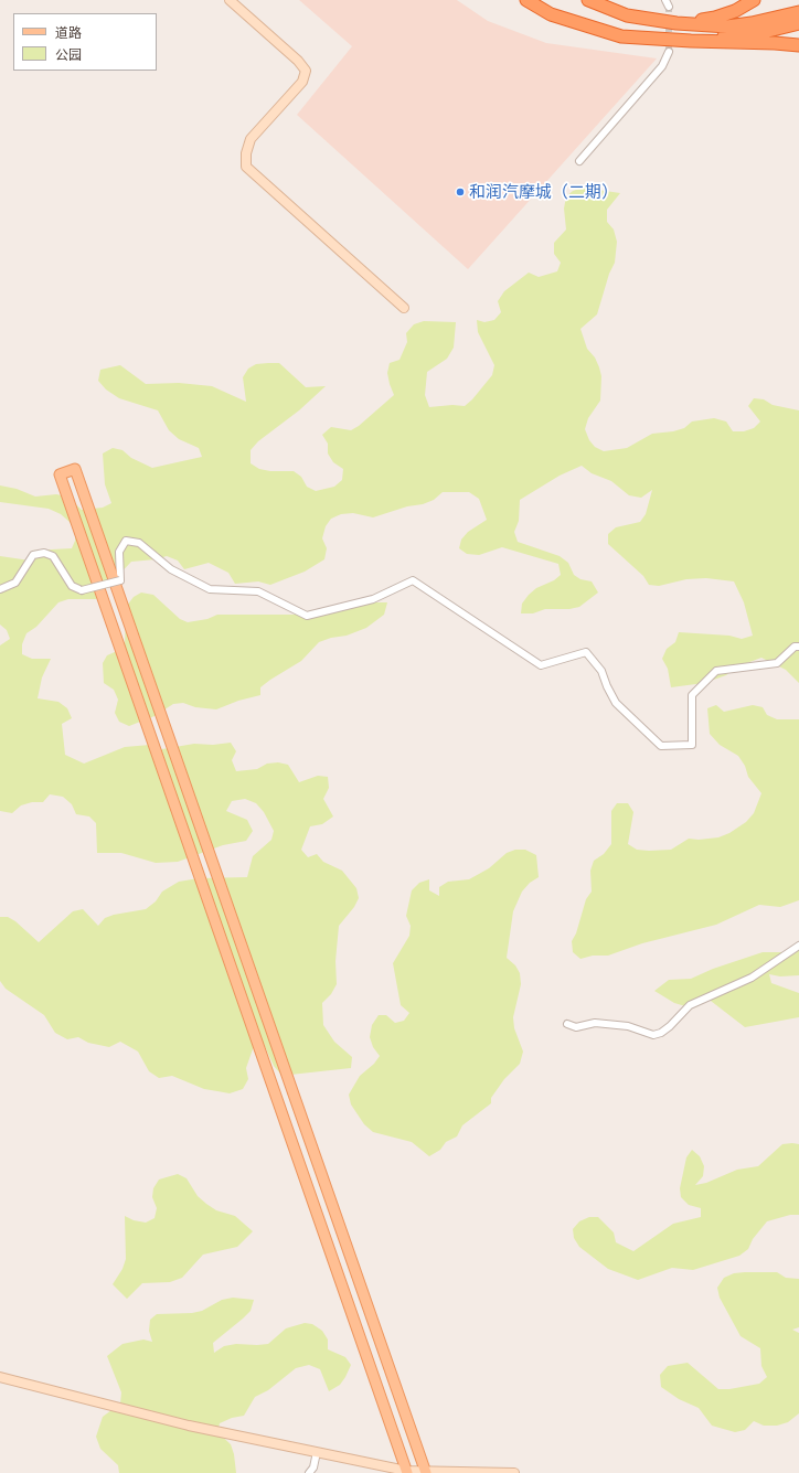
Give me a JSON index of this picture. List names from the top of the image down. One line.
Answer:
{"places":["和润汽摩城（二期）"],"legend":["道路","公园"]}
